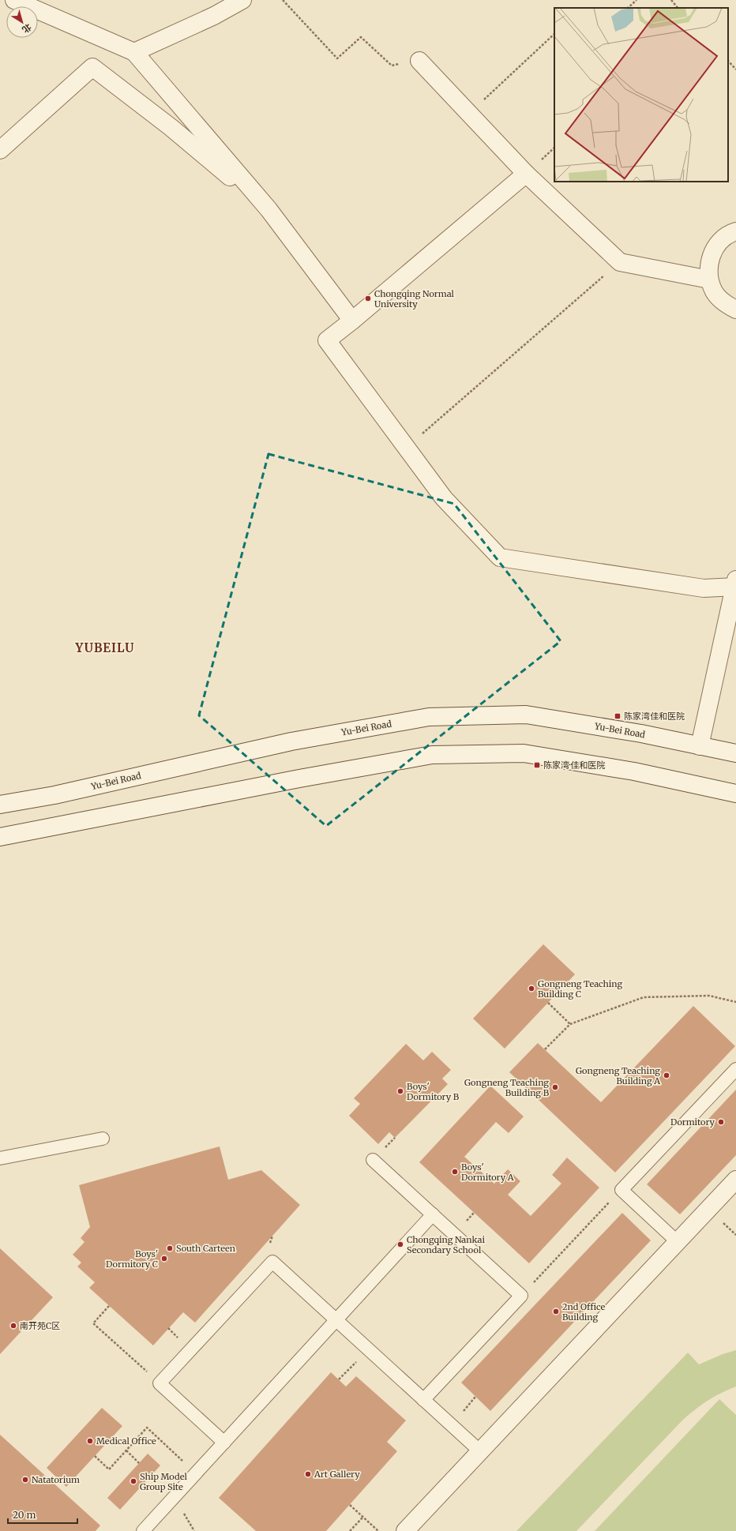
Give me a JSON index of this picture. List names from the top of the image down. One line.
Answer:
{"streets":{"street":["Yu-Bei Road"]},"districts":["YUBEILU"],"places":{"other":["Chongqing Normal University","Gongneng Teaching Building C","Gongneng Teaching Building A","Gongneng Teaching Building B","Boys' Dormitory B","Dormitory","Boys' Dormitory A","Chongqing Nankai Secondary School","South Carteen","Boys' Dormitory C","2nd Office Building","南开苑C区","Medical Office","Art Gallery","Natatorium","Ship Model Group Site"],"transit":["陈家湾佳和医院","陈家湾·佳和医院"]},"scale_bar":"20 m","north":"bottom right"}
